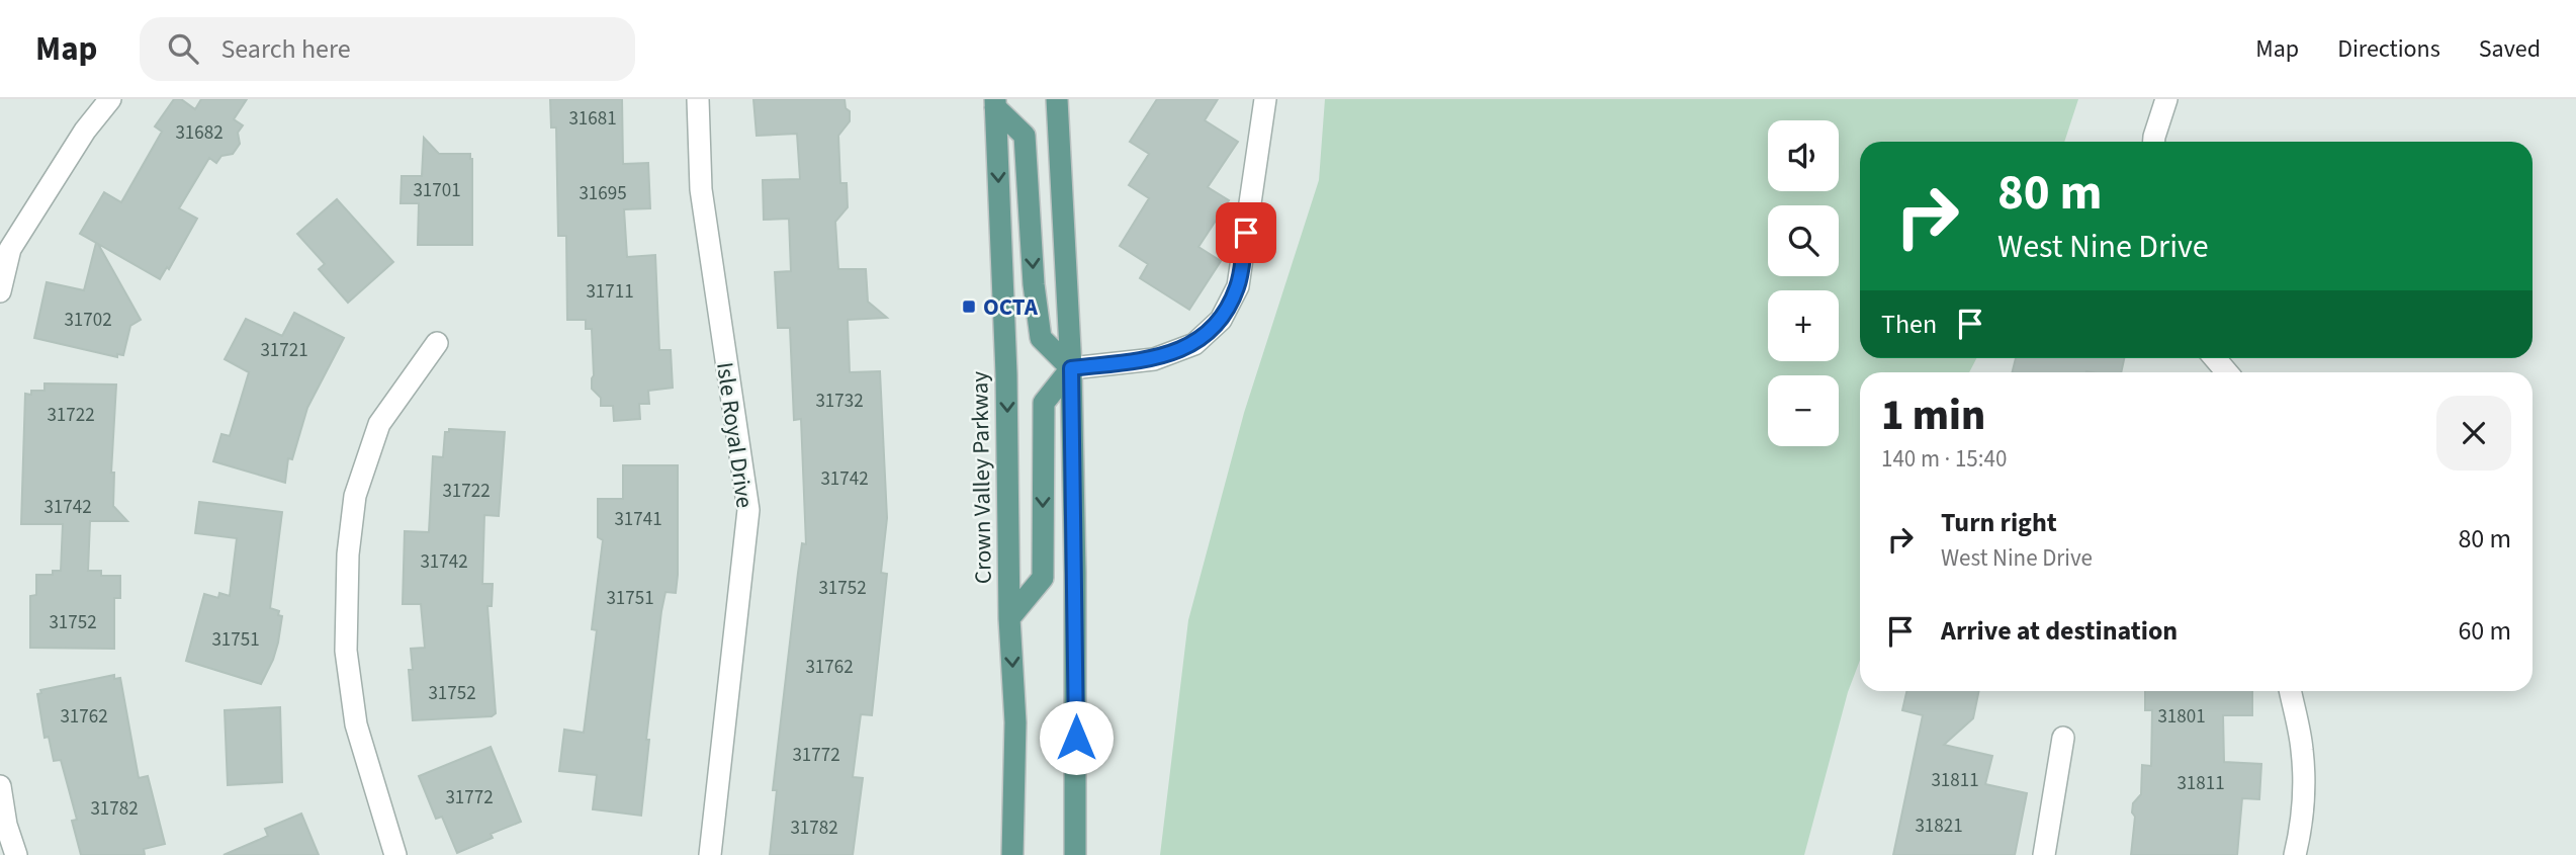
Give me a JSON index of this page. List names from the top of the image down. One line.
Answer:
{"streets":{"main road":["Crown Valley Parkway"],"street":["Isle Royal Drive"]},"places":{"transit":["OCTA"]},"house_numbers":["31681","31682","31701","31695","31711","31702","31721","31732","31722","31742","31722","31742","31741","31742","31752","31751","31752","31751","31762","31752","31762","31801","31772","31811","31811","31772","31782","31821","31782"],"page":{"header":"Map","search":"Search here","nav":["Map","Directions","Saved"],"map_buttons":["+","−"],"turn":["80 m","West Nine Drive"],"then":"Then","heading":["1 min","140 m · 15:40"],"list":[{"name":"Turn right","note":"West Nine Drive","value":"80 m"},{"name":"Arrive at destination","value":"60 m"}]}}
